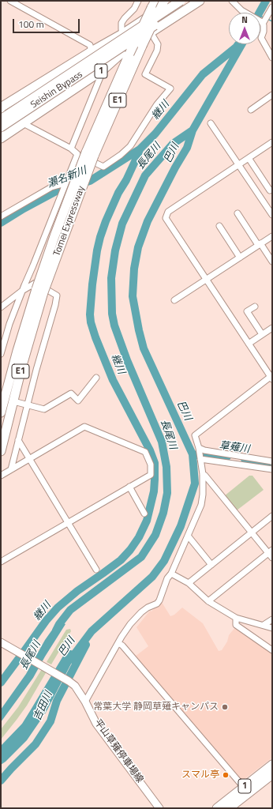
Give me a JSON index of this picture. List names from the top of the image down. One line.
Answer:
{"streets":{"highway":["1","Seishin Bypass","E1","Tomei Expressway"],"main road":["平山草薙停車場線"]},"crossings":[["1","Seishin Bypass"],["1","Tomei Expressway"]],"water":["継川","巴川","長尾川","瀬名新川","草薙川","吉田川"],"places":["常葉大学 静岡草薙キャンパス","スマル亭"],"scale_bar":"100 m","north":"top"}
